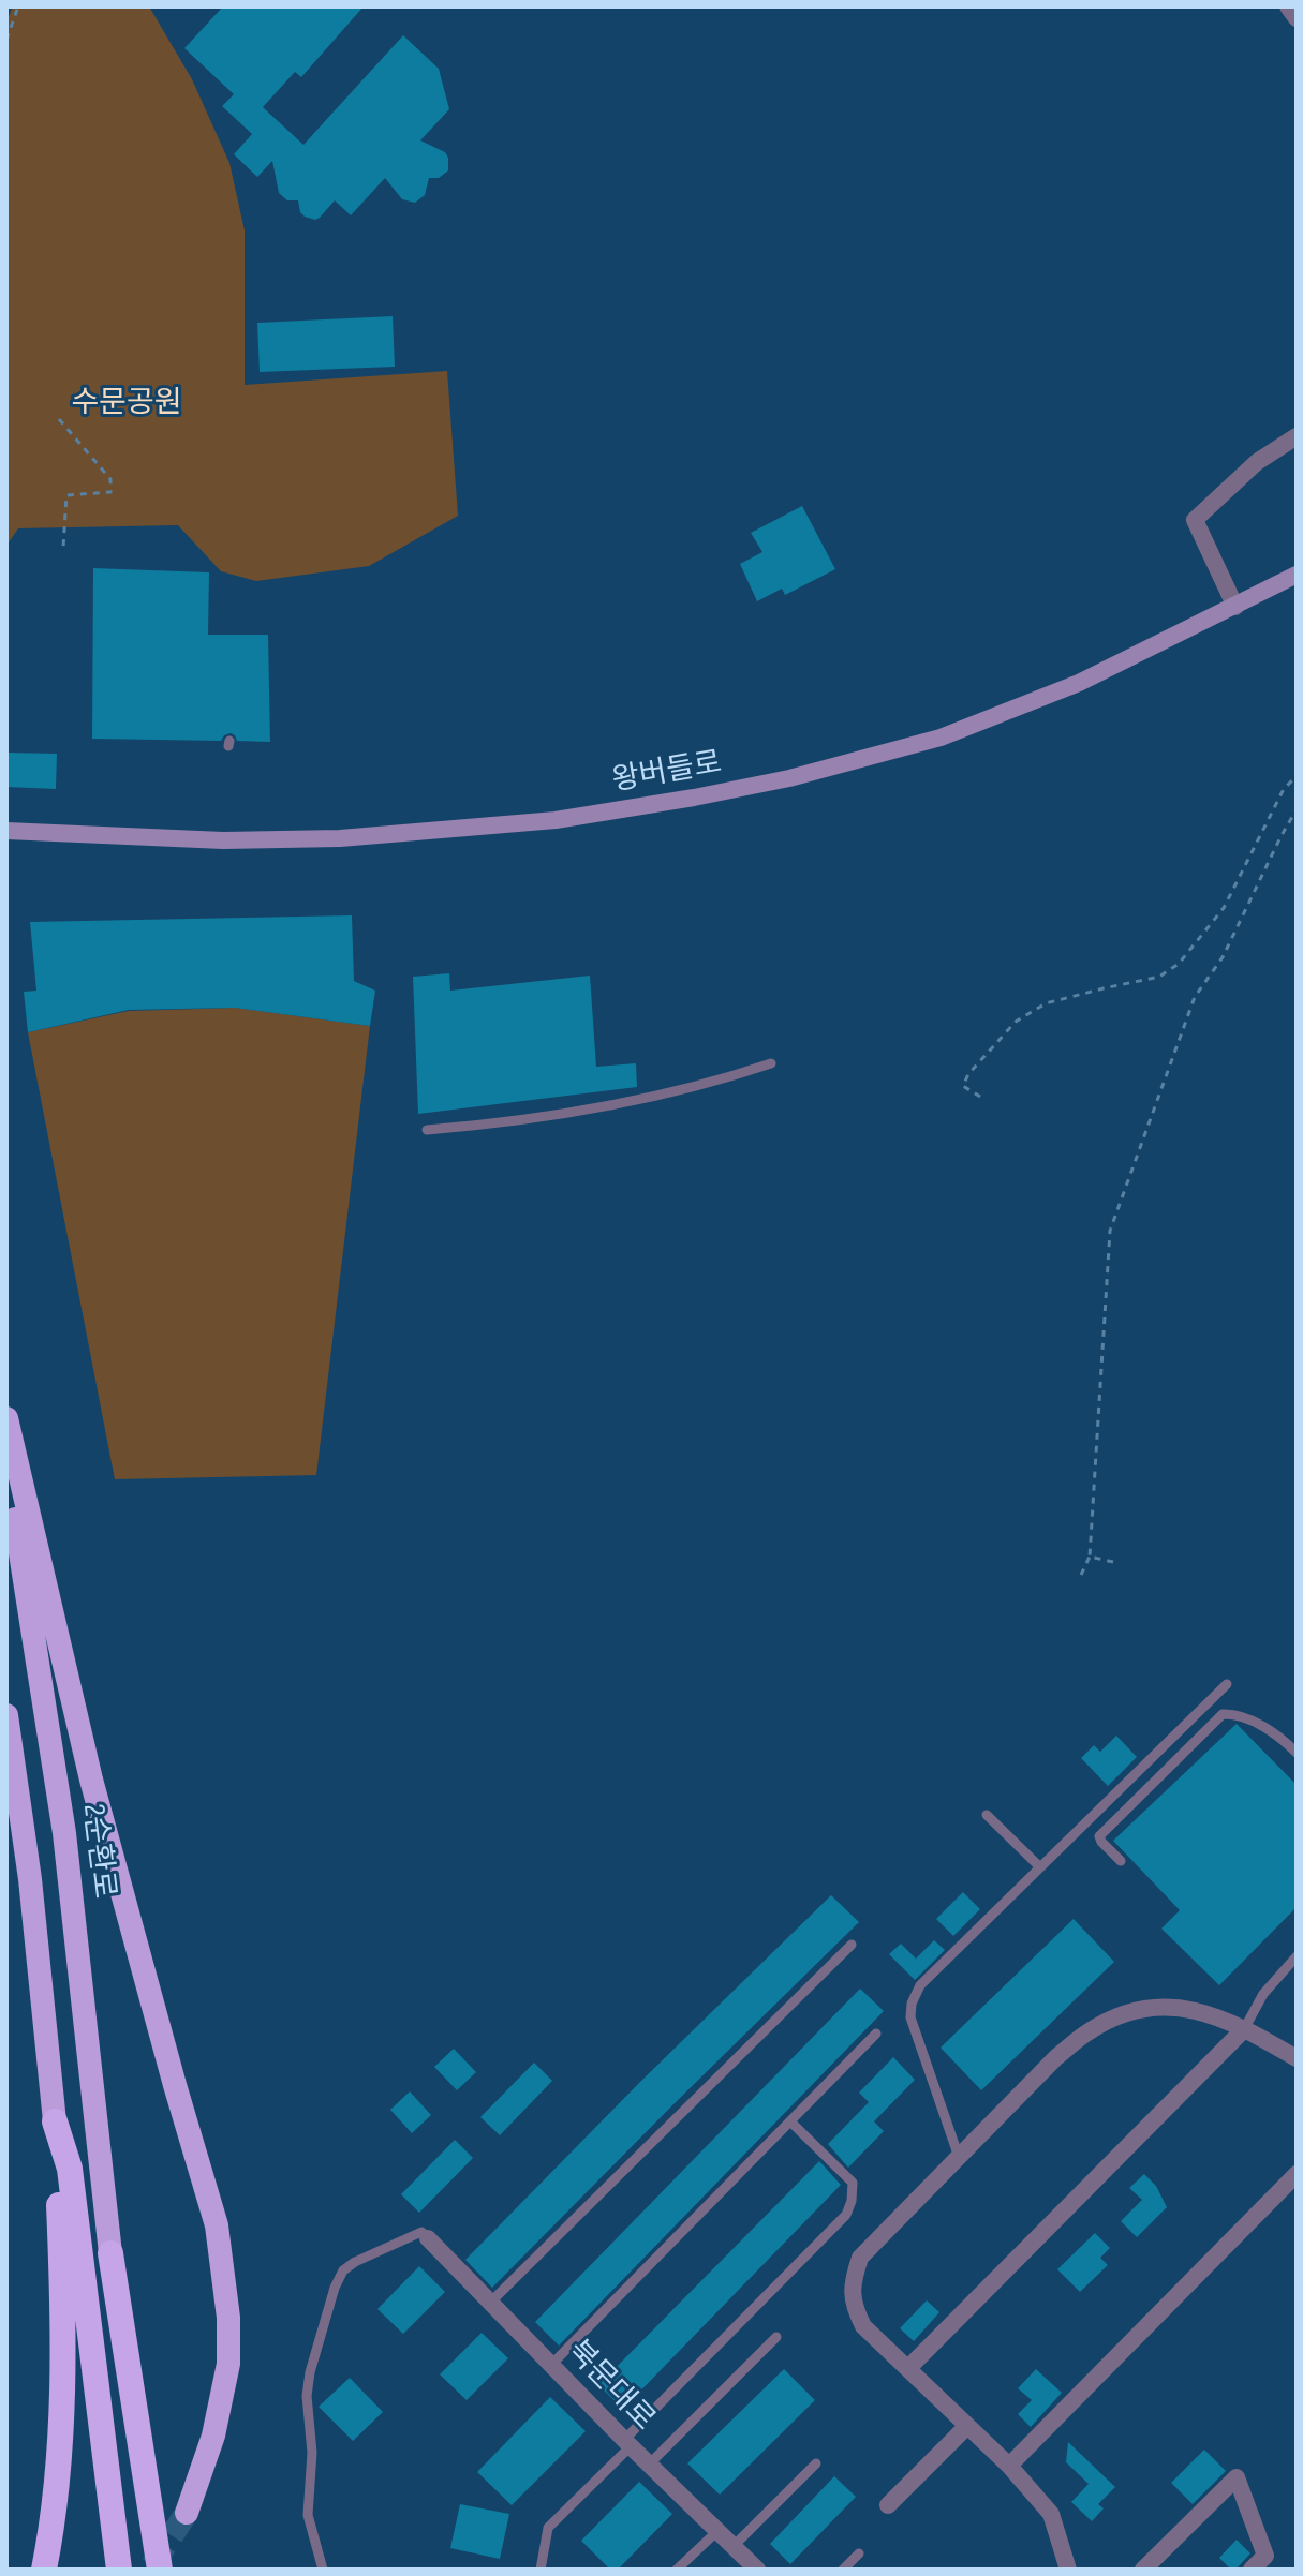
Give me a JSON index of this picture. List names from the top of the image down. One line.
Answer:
{"streets":{"highway":["2순환로"],"main road":["왕버들로"],"street":["북문대로"]},"parks":["수문공원"]}
